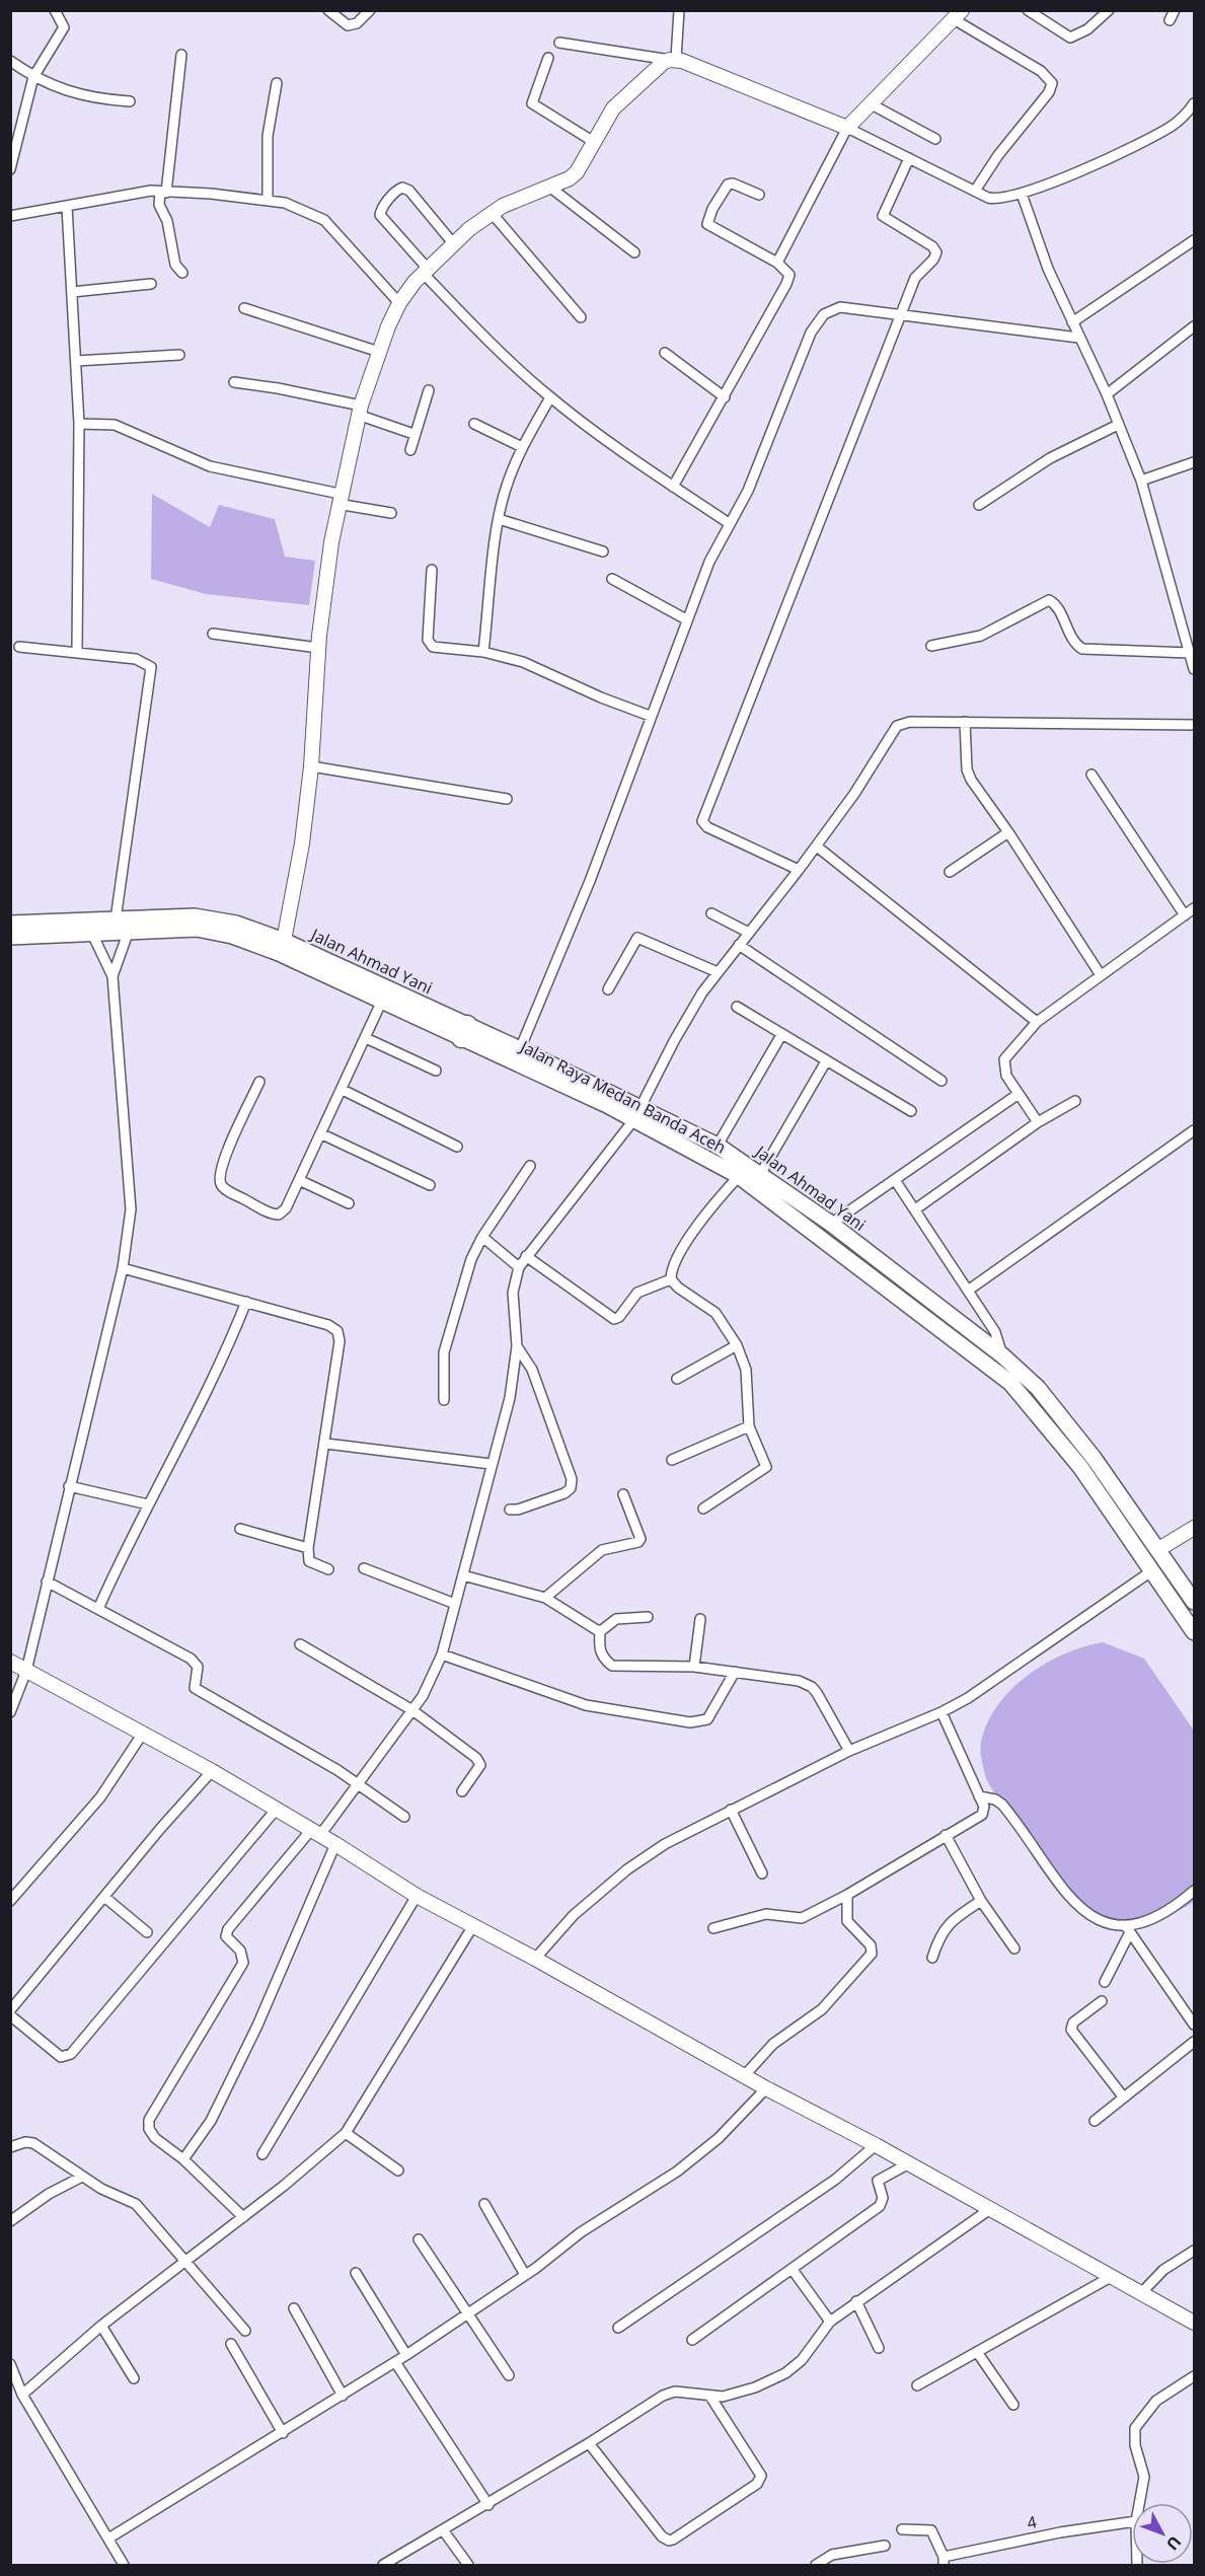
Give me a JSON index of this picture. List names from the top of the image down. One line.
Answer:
{"streets":{"main road":["Jalan Ahmad Yani","Jalan Raya Medan Banda Aceh"],"street":["4"]},"crossings":[["Jalan Ahmad Yani","Jalan Raya Medan Banda Aceh"]],"north":"bottom right"}
